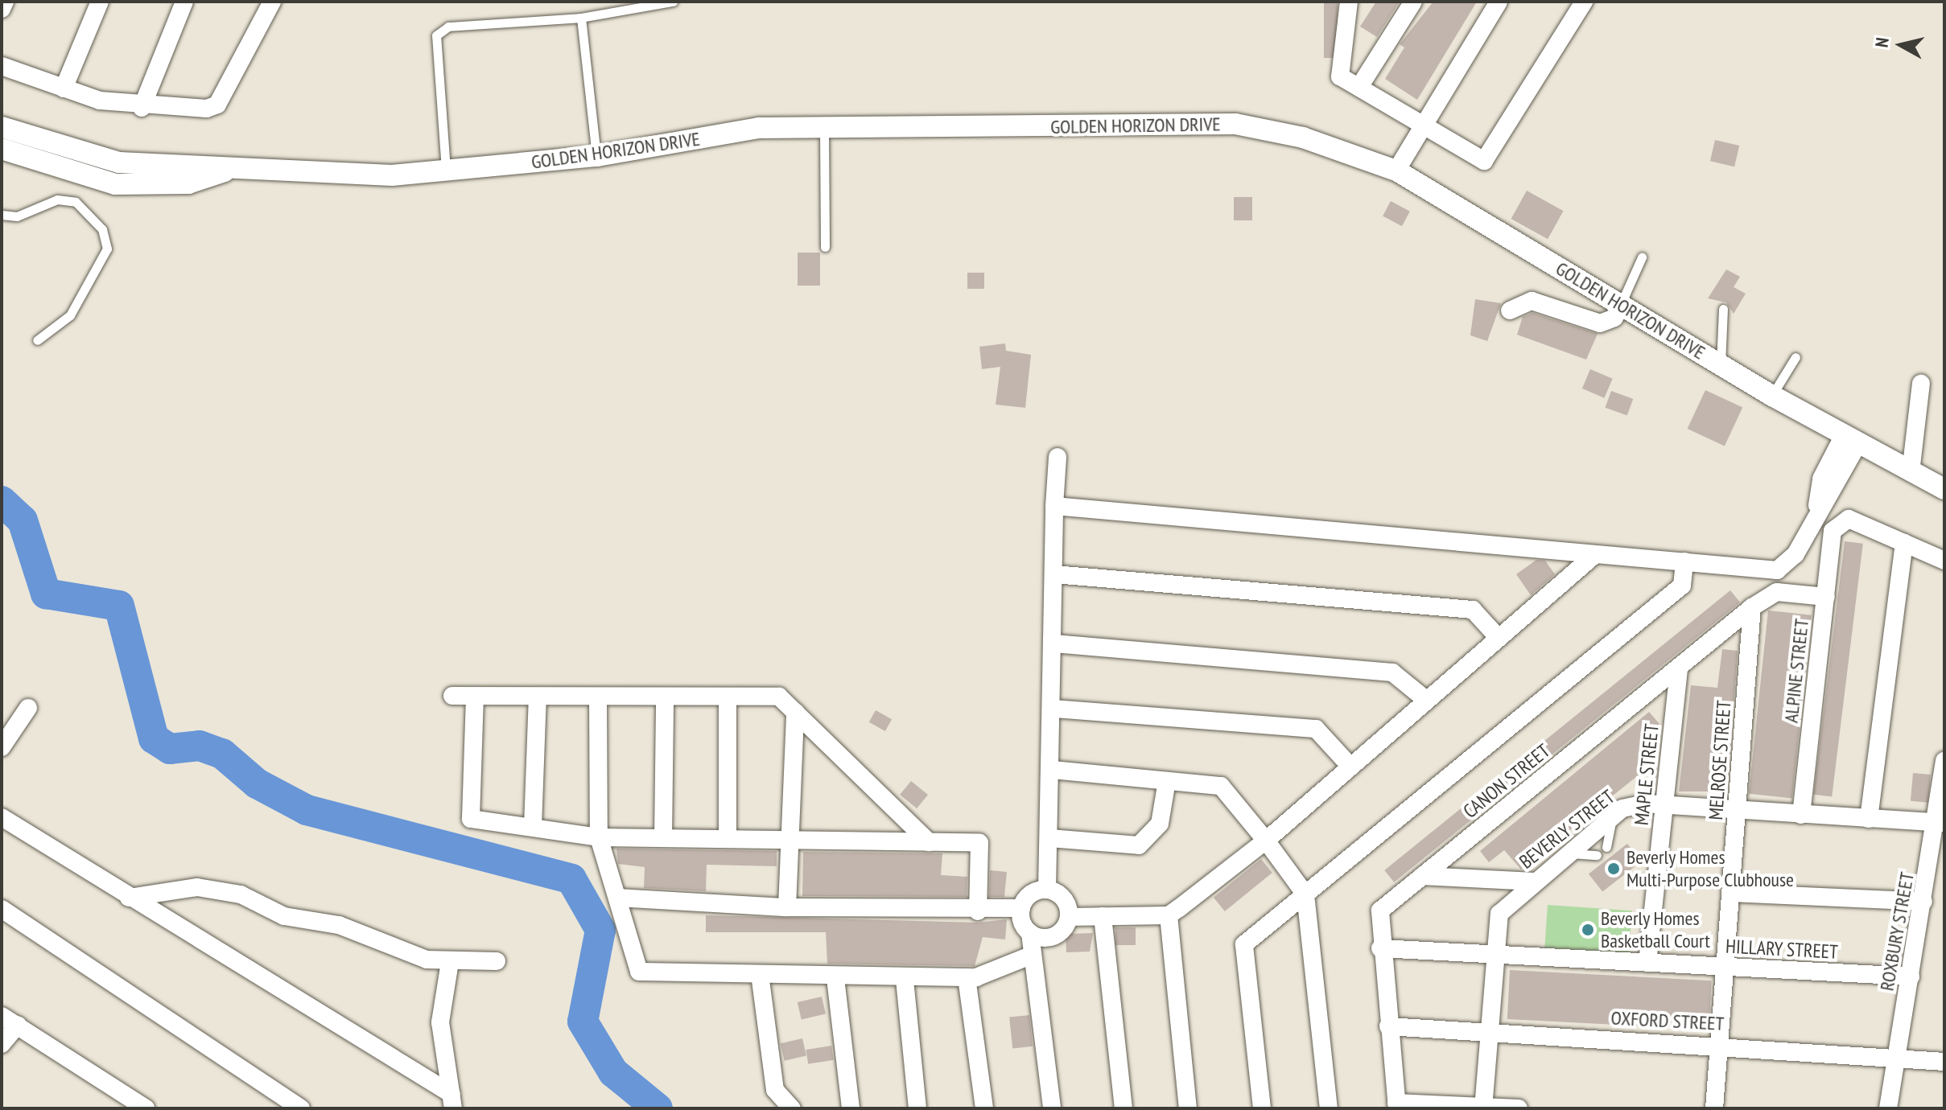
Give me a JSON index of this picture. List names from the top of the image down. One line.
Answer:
{"streets":{"street":["GOLDEN HORIZON DRIVE","ALPINE STREET","MELROSE STREET","MAPLE STREET","CANON STREET","BEVERLY STREET","ROXBURY STREET","HILLARY STREET","OXFORD STREET"]},"crossings":[["ALPINE STREET","CANON STREET"],["ALPINE STREET","BEVERLY STREET"],["MELROSE STREET","CANON STREET"],["MELROSE STREET","BEVERLY STREET"],["MELROSE STREET","HILLARY STREET"],["MELROSE STREET","OXFORD STREET"],["MAPLE STREET","CANON STREET"],["MAPLE STREET","BEVERLY STREET"],["MAPLE STREET","HILLARY STREET"],["CANON STREET","HILLARY STREET"],["CANON STREET","OXFORD STREET"],["BEVERLY STREET","ROXBURY STREET"],["BEVERLY STREET","HILLARY STREET"],["BEVERLY STREET","OXFORD STREET"],["ROXBURY STREET","HILLARY STREET"],["ROXBURY STREET","OXFORD STREET"]],"places":["Beverly Homes Multi-Purpose Clubhouse","Beverly Homes Basketball Court"],"north":"left"}
